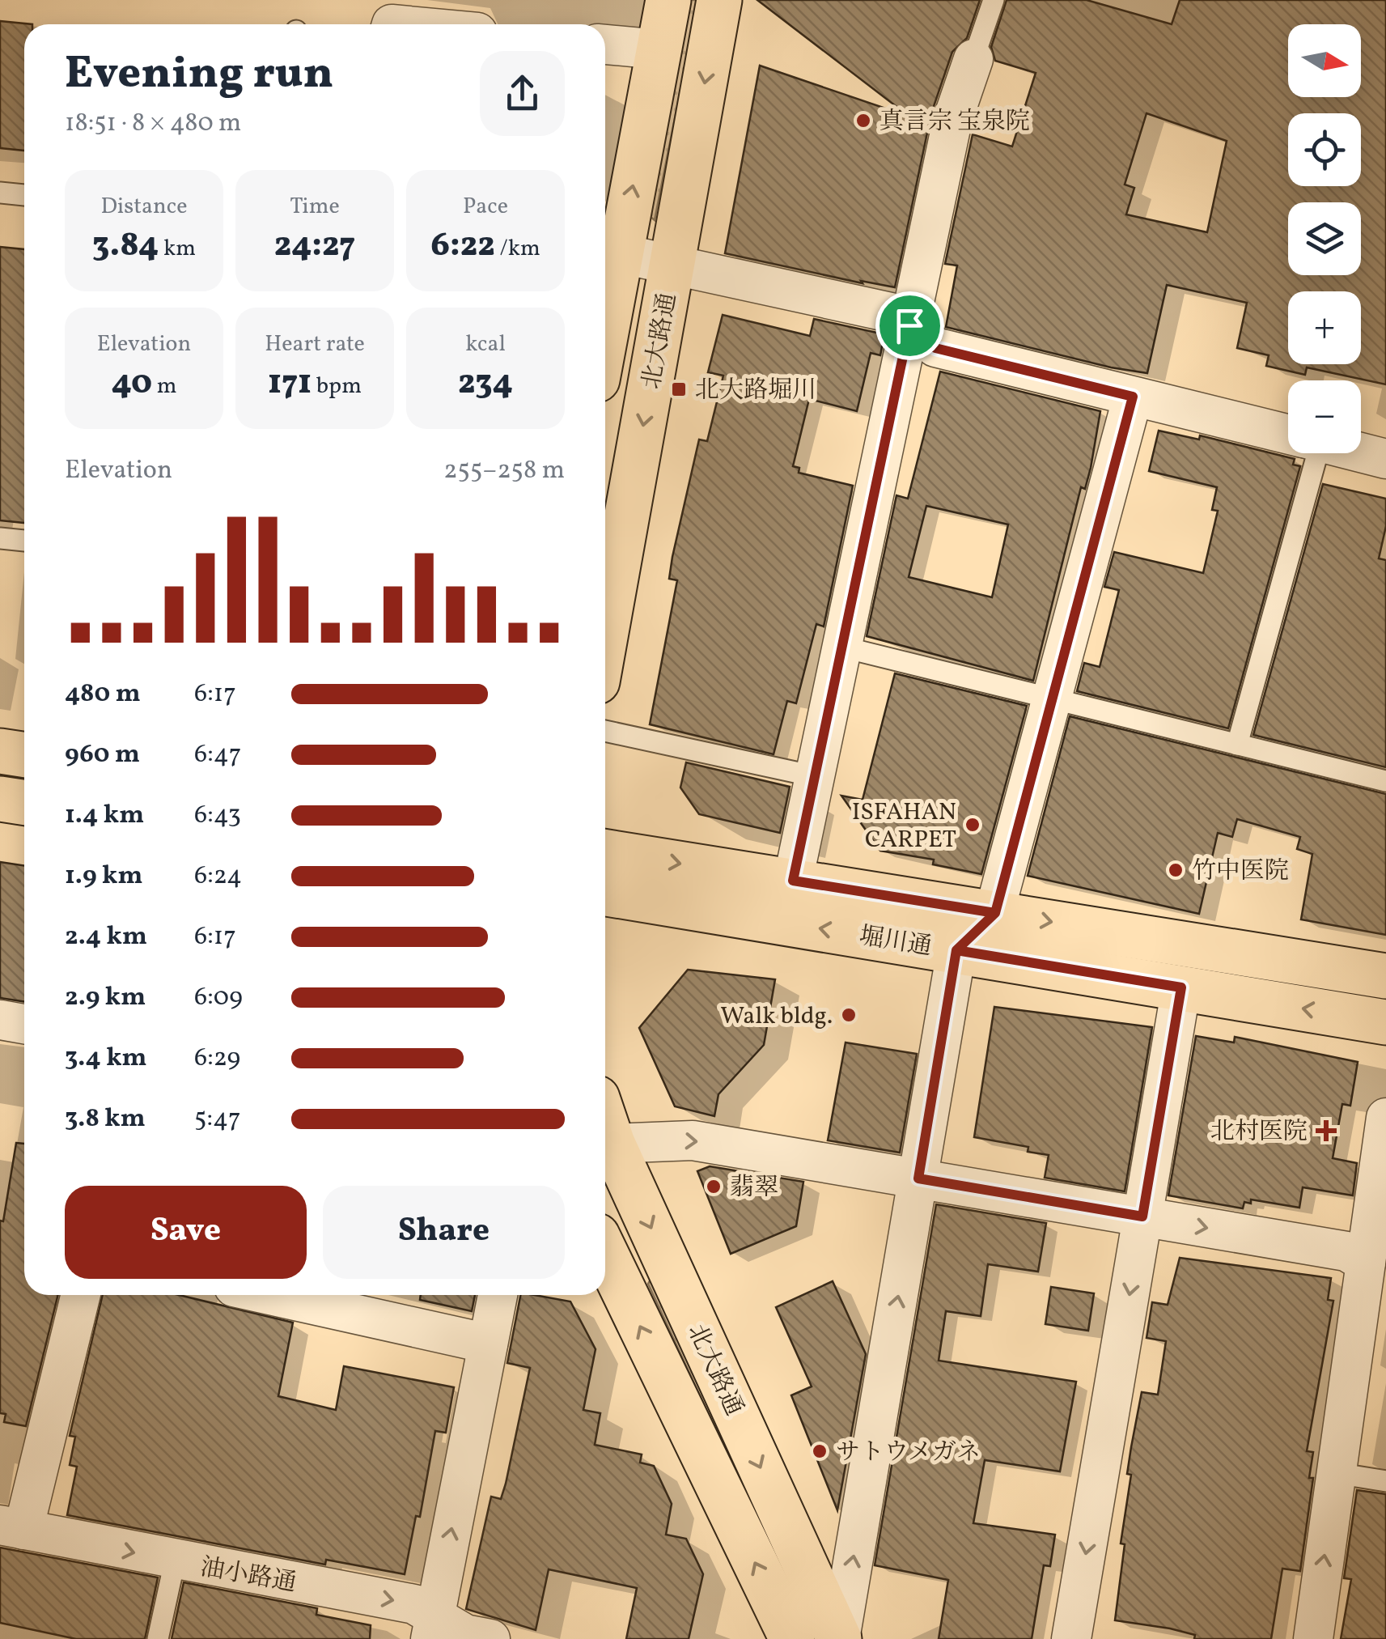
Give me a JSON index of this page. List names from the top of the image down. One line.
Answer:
{"streets":{"main road":["北大路通","堀川通"],"street":["油小路通"]},"places":{"other":["真言宗 宝泉院","ISFAHAN CARPET","竹中医院","Walk bldg.","翡翠","サトウメガネ"],"transit":["北大路堀川"],"health":["北村医院"]},"north":"right","page":{"map_buttons":["+","−"],"heading":["Evening run","18:51 · 8 × 480 m"],"stats":[["Distance","3.84 km"],["Time","24:27"],["Pace","6:22 /km"],["Elevation","40 m"],["Heart rate","171 bpm"],["kcal","234"]],"chart":["Elevation","255–258 m"],"list":[{"name":"480 m","note":"6:17"},{"name":"960 m","note":"6:47"},{"name":"1.4 km","note":"6:43"},{"name":"1.9 km","note":"6:24"},{"name":"2.4 km","note":"6:17"},{"name":"2.9 km","note":"6:09"},{"name":"3.4 km","note":"6:29"},{"name":"3.8 km","note":"5:47"}],"buttons":["Save","Share"]}}
